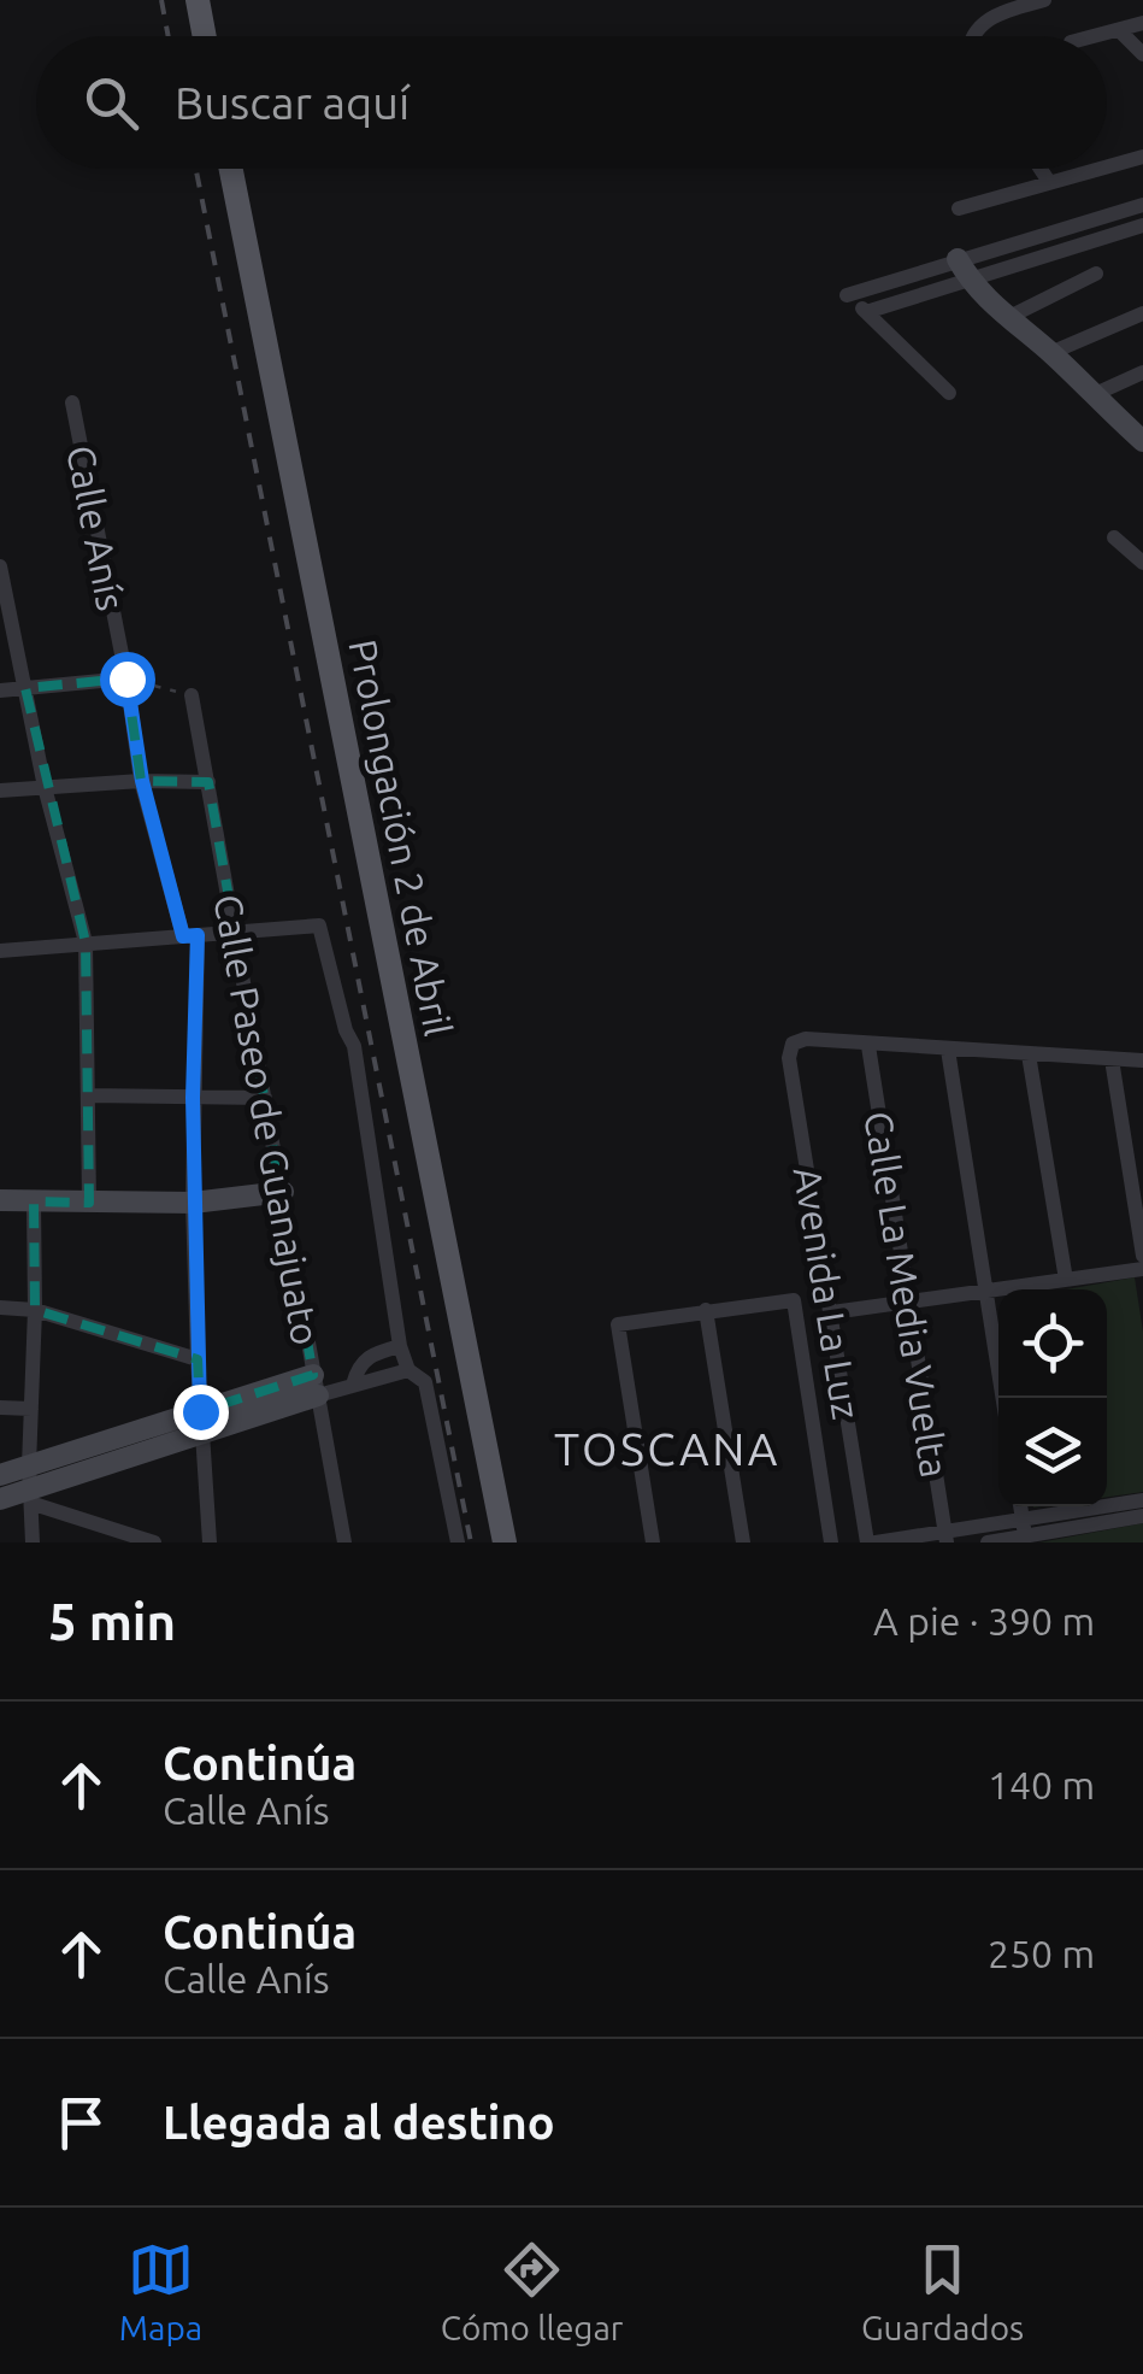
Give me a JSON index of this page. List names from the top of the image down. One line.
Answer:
{"streets":{"main road":["Prolongación 2 de Abril"],"street":["Calle Anís","Calle Paseo de Guanajuato","Avenida La Luz","Calle La Media Vuelta"]},"crossings":[["Avenida La Luz","Calle La Media Vuelta"]],"districts":["TOSCANA"],"page":{"search":"Buscar aquí","heading":["5 min","A pie · 390 m"],"list":[["Continúa","Calle Anís","140 m"],["Continúa","Calle Anís","250 m"],"Llegada al destino"],"nav":["Mapa","Cómo llegar","Guardados"]}}
